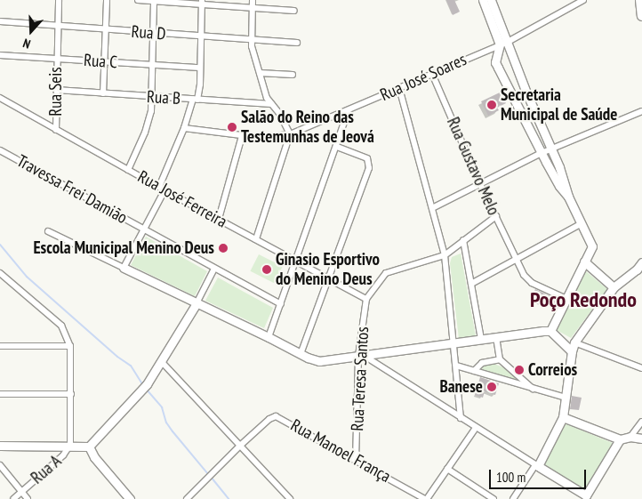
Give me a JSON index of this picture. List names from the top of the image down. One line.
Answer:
{"streets":{"street":["Rua D","Rua C","Rua José Soares","Rua Seis","Rua B","Rua Gustavo Melo","Travessa Frei Damião","Rua José Ferreira","Rua Teresa Santos","Rua Manoel França","Rua A"]},"crossings":[["Rua D","Rua Seis"],["Rua C","Rua Seis"],["Rua José Soares","Rua Gustavo Melo"],["Rua Seis","Rua B"],["Rua Seis","Rua José Ferreira"],["Rua José Ferreira","Rua Teresa Santos"],["Rua Teresa Santos","Rua Manoel França"]],"districts":["Poço Redondo"],"places":["Secretaria Municipal de Saúde","Salão do Reino das Testemunhas de Jeová","Escola Municipal Menino Deus","Ginasio Esportivo do Menino Deus","Correios","Banese"],"scale_bar":"100 m","north":"bottom"}
